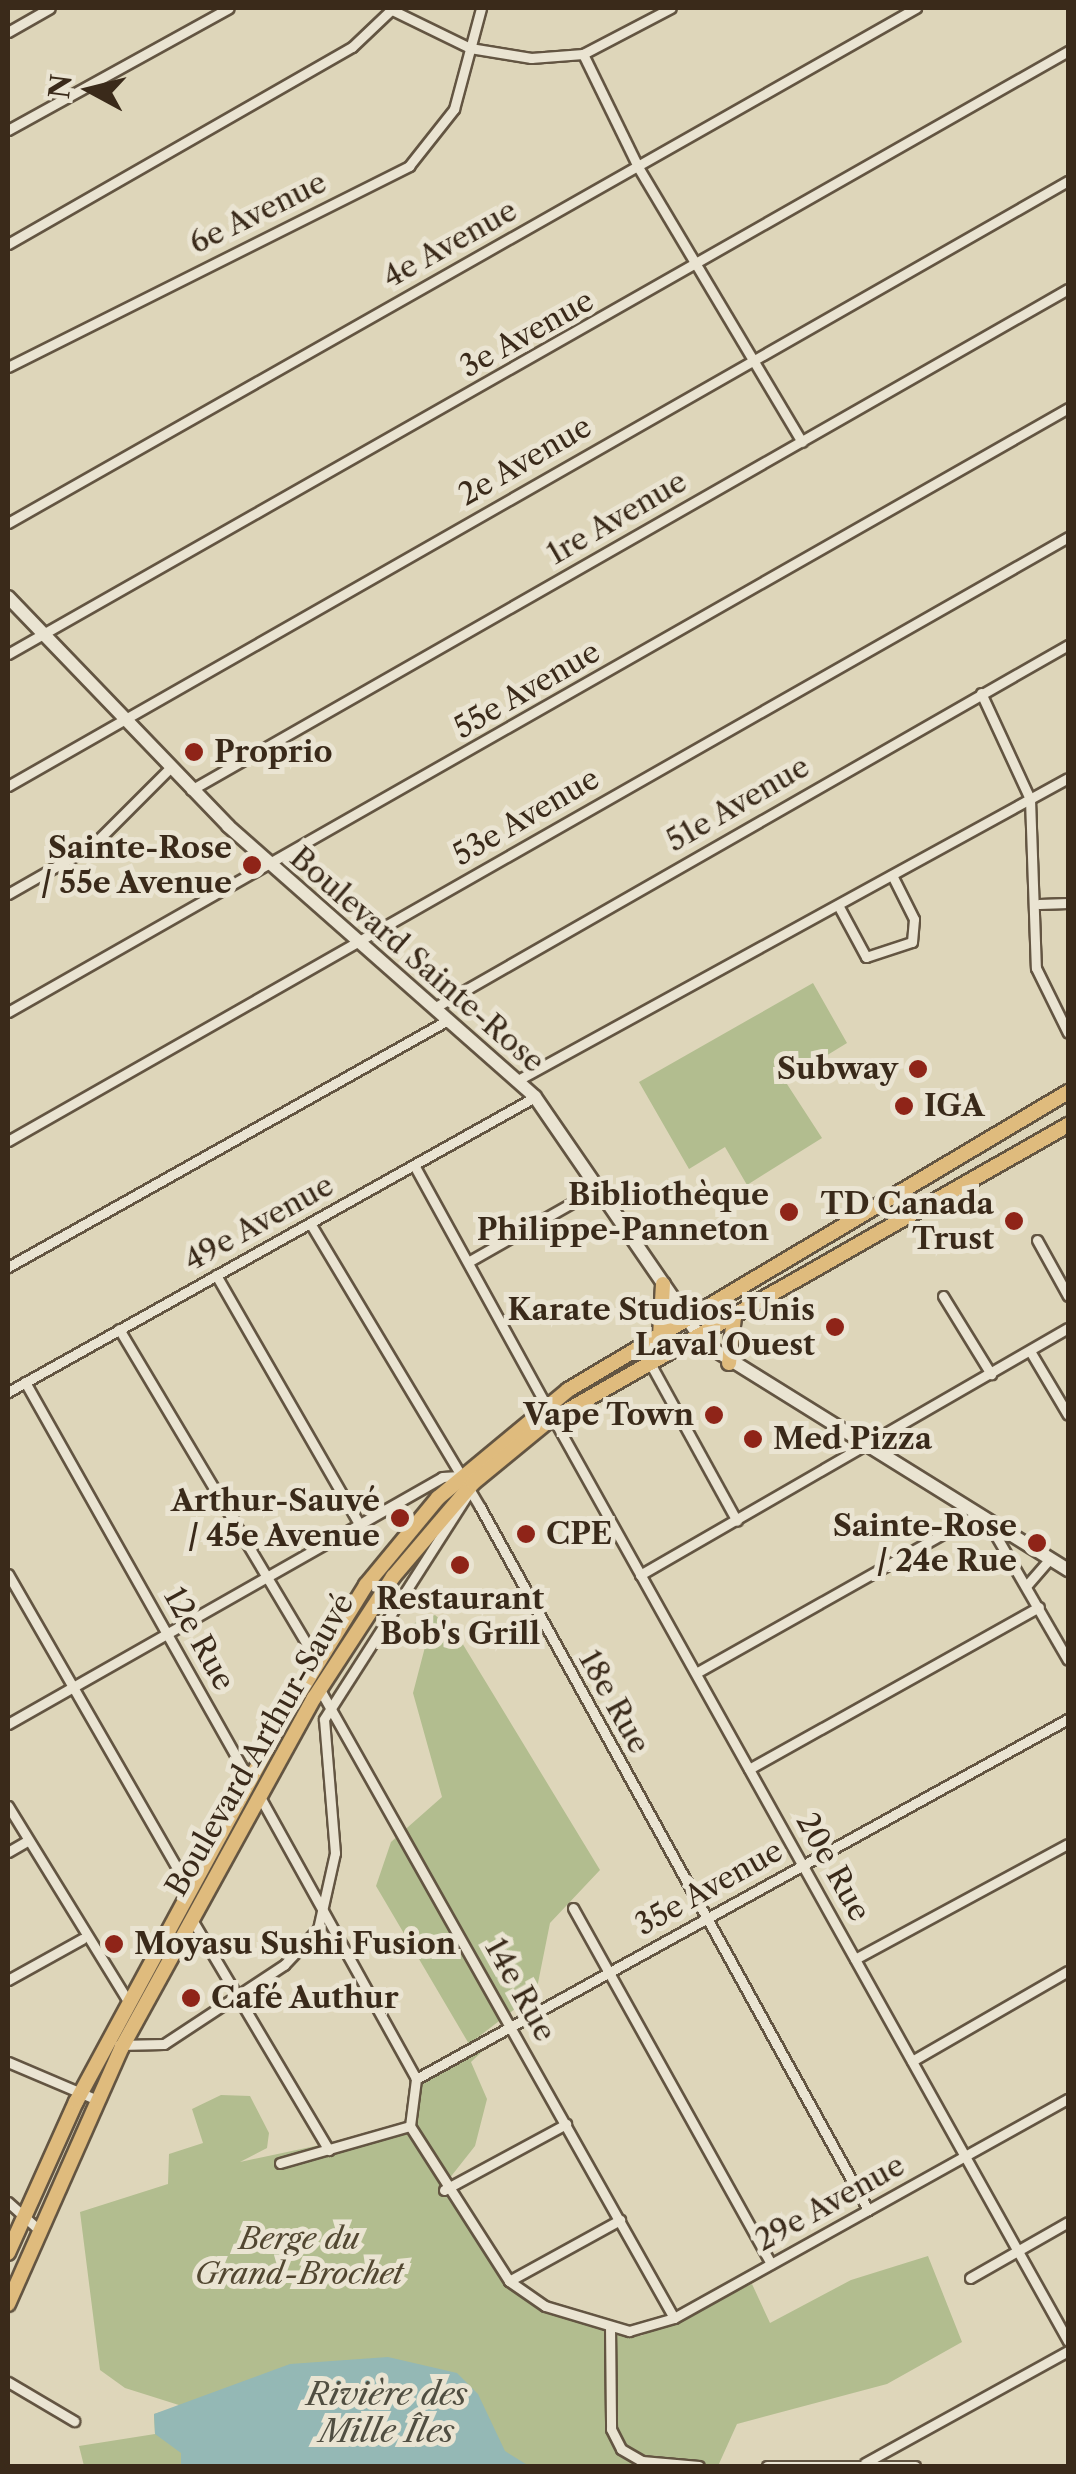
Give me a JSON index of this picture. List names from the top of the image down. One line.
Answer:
{"streets":{"main road":["Boulevard Arthur-Sauvé"],"street":["6e Avenue","4e Avenue","3e Avenue","2e Avenue","1re Avenue","55e Avenue","51e Avenue","53e Avenue","Boulevard Sainte-Rose","49e Avenue","12e Rue","18e Rue","20e Rue","35e Avenue","14e Rue","29e Avenue"]},"crossings":[["3e Avenue","Boulevard Sainte-Rose"],["2e Avenue","Boulevard Sainte-Rose"],["1re Avenue","Boulevard Sainte-Rose"],["55e Avenue","Boulevard Sainte-Rose"],["51e Avenue","Boulevard Sainte-Rose"],["53e Avenue","Boulevard Sainte-Rose"],["Boulevard Sainte-Rose","49e Avenue"],["Boulevard Sainte-Rose","Boulevard Arthur-Sauvé"],["49e Avenue","12e Rue"],["49e Avenue","18e Rue"],["49e Avenue","20e Rue"],["12e Rue","Boulevard Arthur-Sauvé"],["12e Rue","35e Avenue"],["18e Rue","Boulevard Arthur-Sauvé"],["18e Rue","35e Avenue"],["18e Rue","29e Avenue"],["Boulevard Arthur-Sauvé","20e Rue"],["Boulevard Arthur-Sauvé","14e Rue"],["20e Rue","35e Avenue"],["20e Rue","29e Avenue"],["35e Avenue","14e Rue"],["14e Rue","29e Avenue"]],"water":["Rivière des Mille Îles"],"parks":["Berge du Grand-Brochet"],"places":["Proprio","Sainte-Rose / 55e Avenue","Subway","IGA","Bibliothèque Philippe-Panneton","TD Canada Trust","Karate Studios-Unis Laval Ouest","Vape Town","Med Pizza","Arthur-Sauvé / 45e Avenue","CPE","Sainte-Rose / 24e Rue","Restaurant Bob's Grill","Moyasu Sushi Fusion","Café Authur"],"north":"left"}
